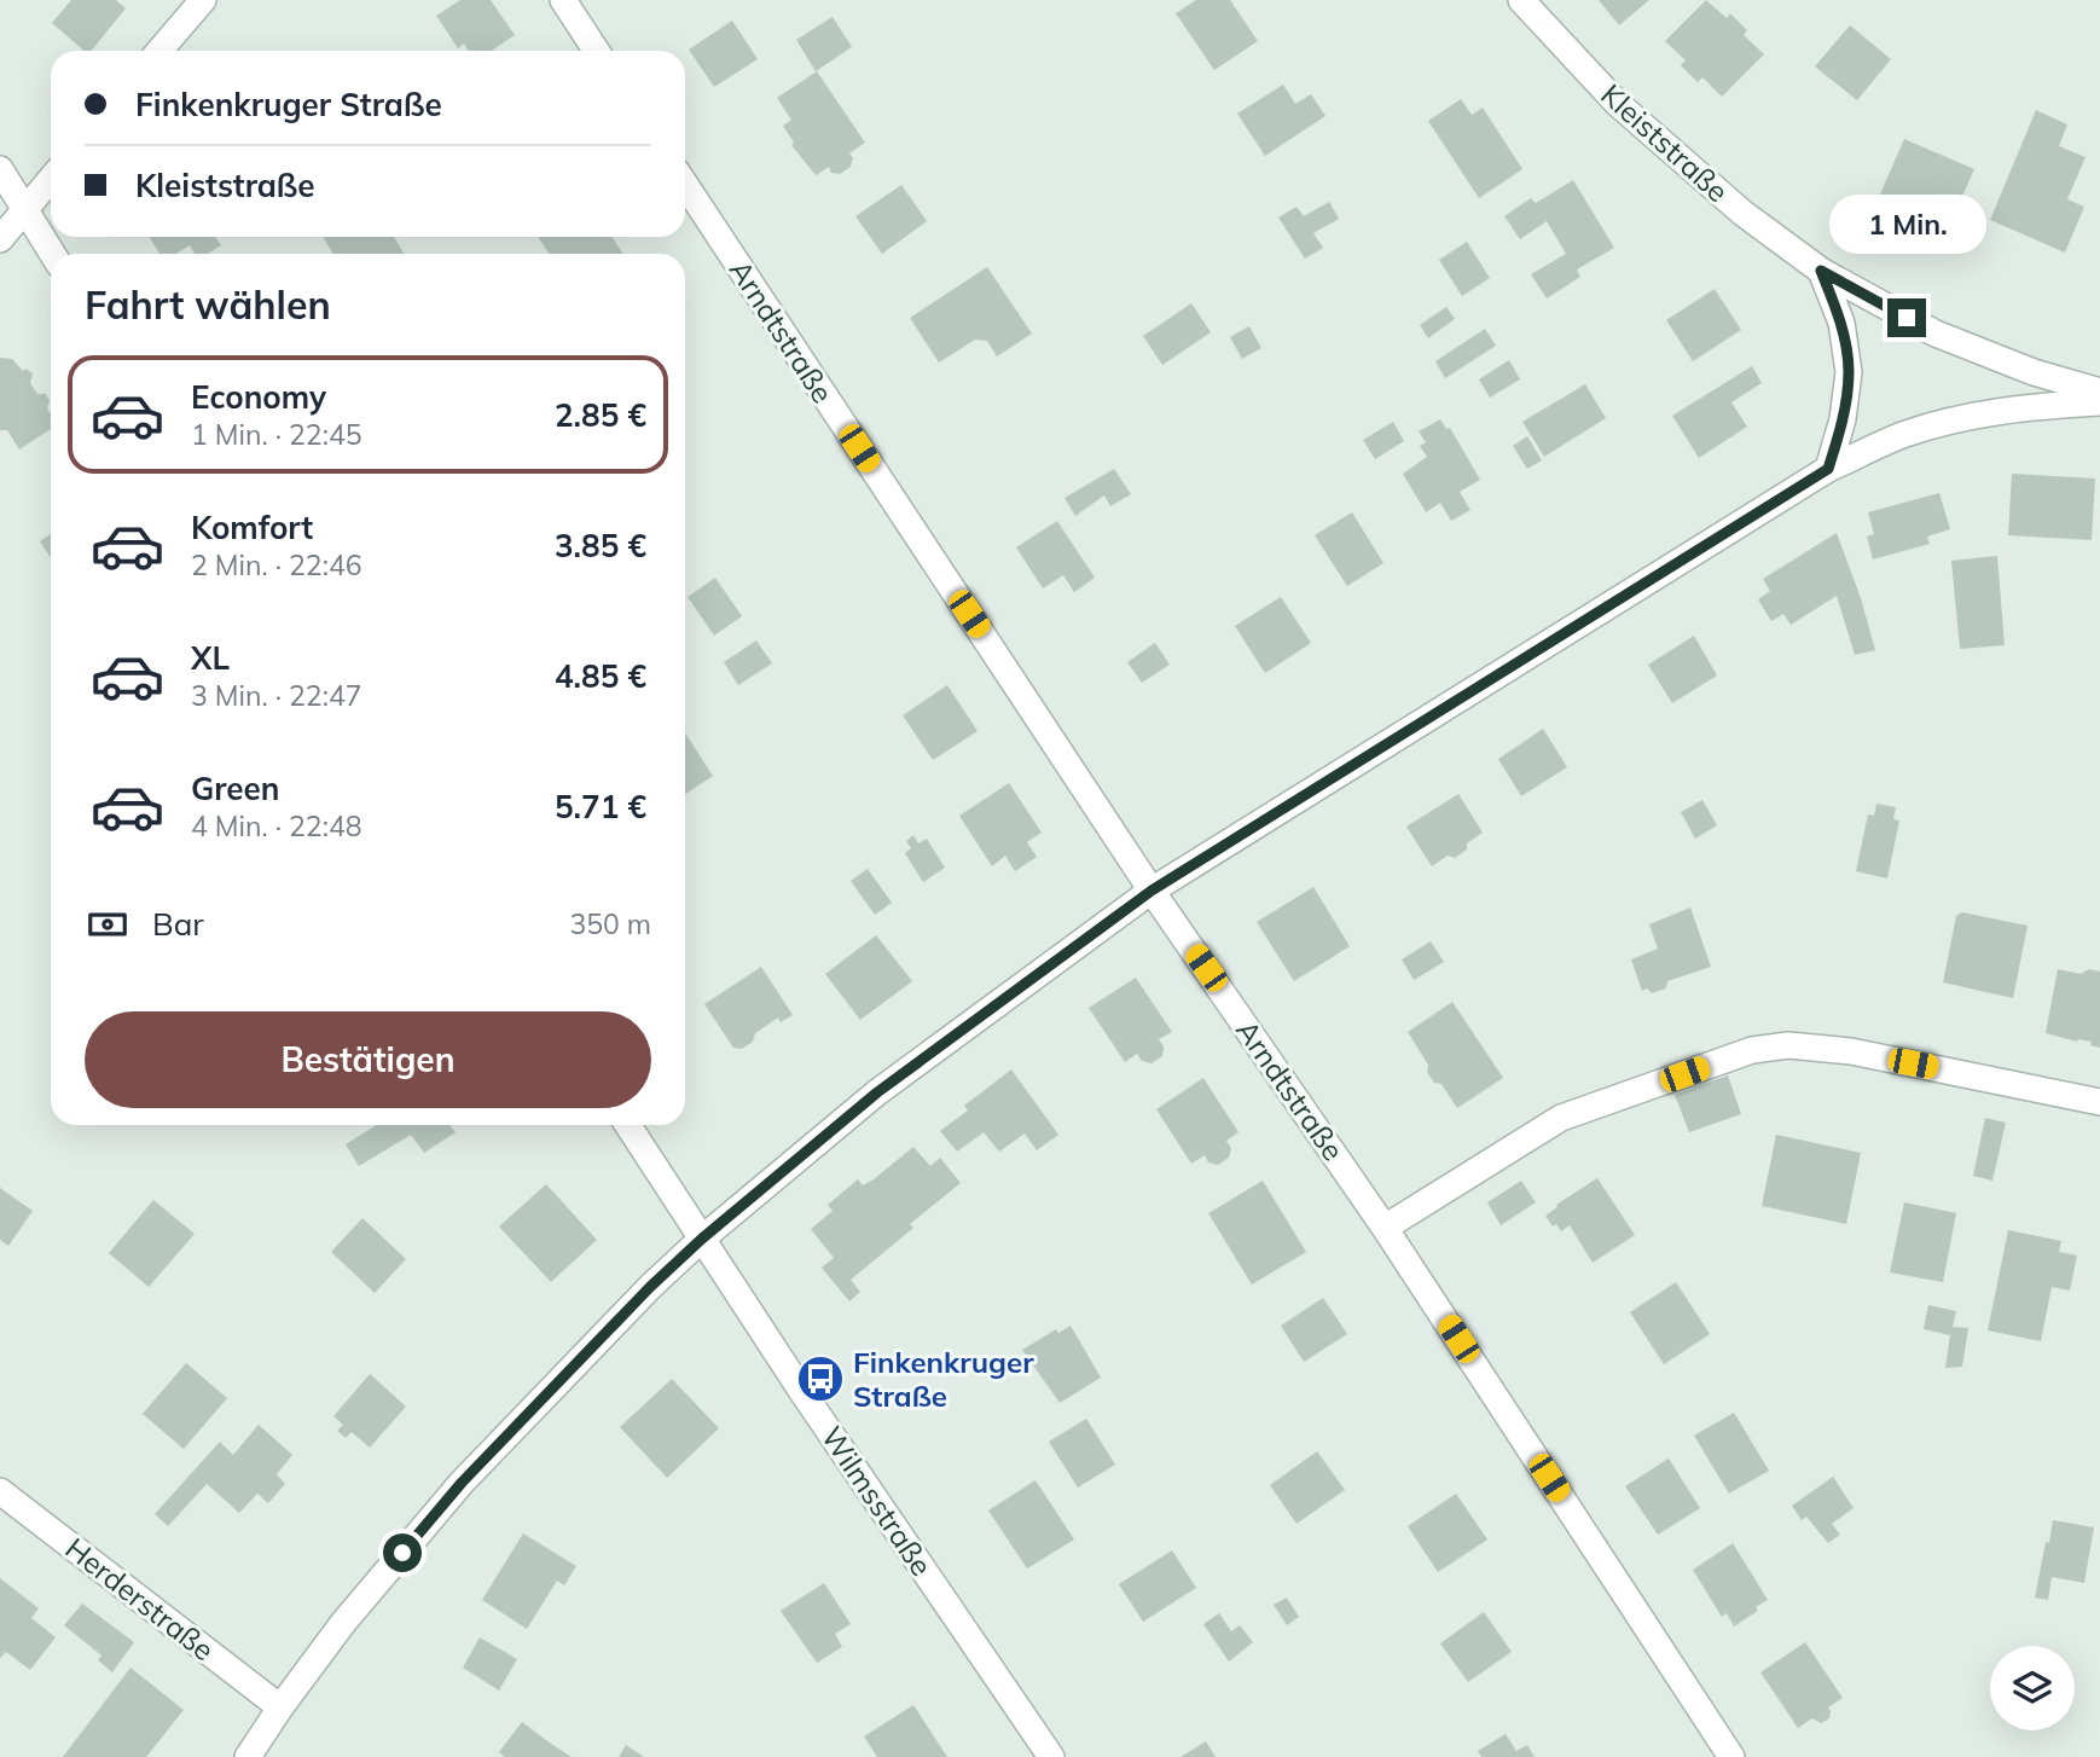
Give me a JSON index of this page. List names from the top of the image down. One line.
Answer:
{"streets":{"street":["Kleiststraße","Arndtstraße","Wilmsstraße","Herderstraße"]},"places":{"bus stop":["Finkenkruger Straße"]},"page":{"banner":["Finkenkruger Straße","Kleiststraße"],"bubble":"1 Min.","heading":"Fahrt wählen","list":[{"name":"Economy","note":"1 Min. · 22:45","value":"2.85 €"},{"name":"Komfort","note":"2 Min. · 22:46","value":"3.85 €"},{"name":"XL","note":"3 Min. · 22:47","value":"4.85 €"},{"name":"Green","note":"4 Min. · 22:48","value":"5.71 €"}],"pay":["Bar","350 m"],"buttons":"Bestätigen"}}
